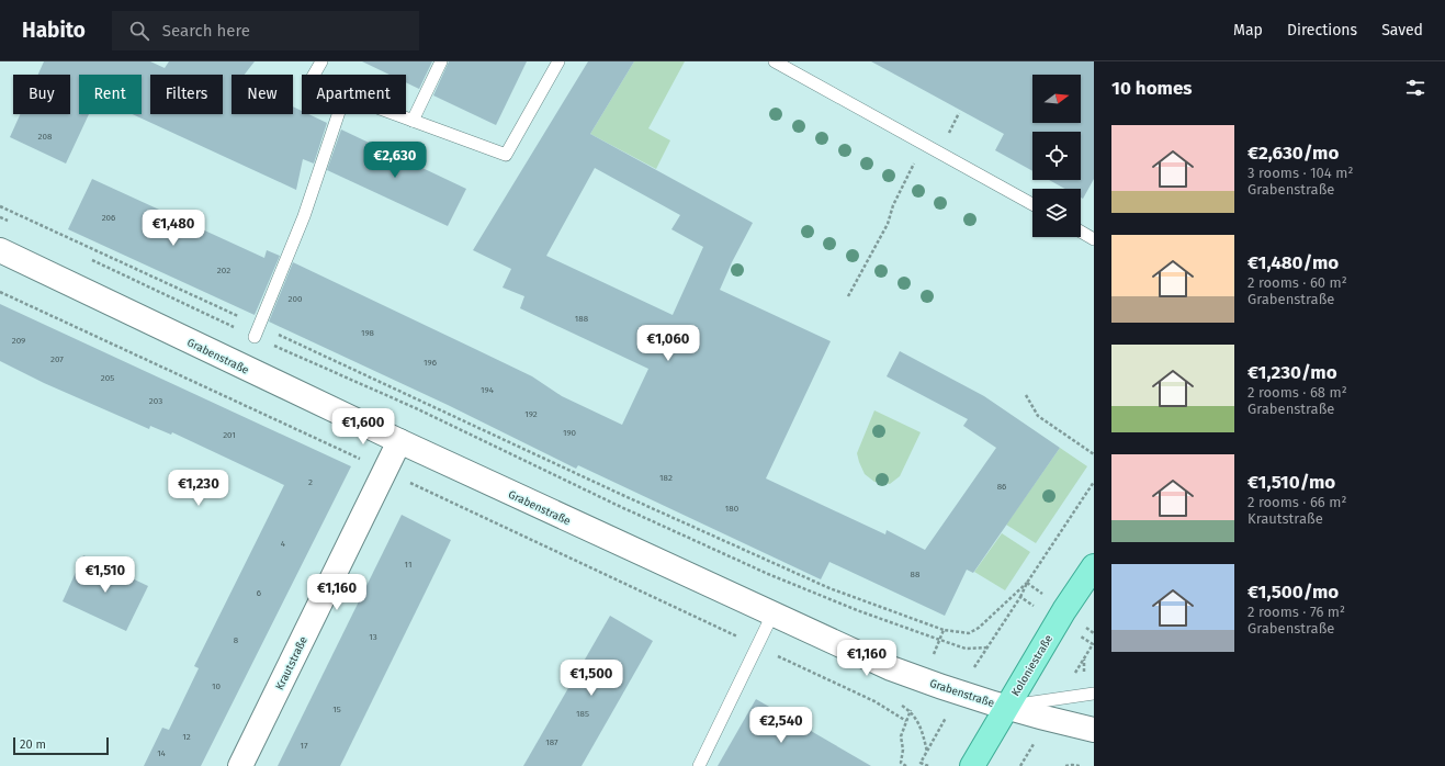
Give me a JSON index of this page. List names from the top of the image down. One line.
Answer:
{"streets":{"main road":["Koloniestraße"],"street":["Grabenstraße","Krautstraße"]},"crossings":[["Grabenstraße","Krautstraße"],["Grabenstraße","Koloniestraße"]],"house_numbers":["208","206","202","200","188","198","209","207","196","205","194","203","192","190","201","182","2","86","180","4","11","88","6","13","8","10","15","185","12","187","17","14"],"scale_bar":"20 m","north":"right","page":{"header":"Habito","search":"Search here","nav":["Map","Directions","Saved"],"heading":"10 homes","chip":["Buy","Rent","Filters","New","Apartment"],"list":[{"name":"€2,630/mo","note":"3 rooms · 104 m² · Grabenstraße"},{"name":"€1,480/mo","note":"2 rooms · 60 m² · Grabenstraße"},{"name":"€1,230/mo","note":"2 rooms · 68 m² · Grabenstraße"},{"name":"€1,510/mo","note":"2 rooms · 66 m² · Krautstraße"},{"name":"€1,500/mo","note":"2 rooms · 76 m² · Grabenstraße"}],"price":["€2,630","€1,480","€1,060","€1,600","€1,230","€1,510","€1,160","€1,160","€1,500","€2,540"],"scale":"20 m"}}
